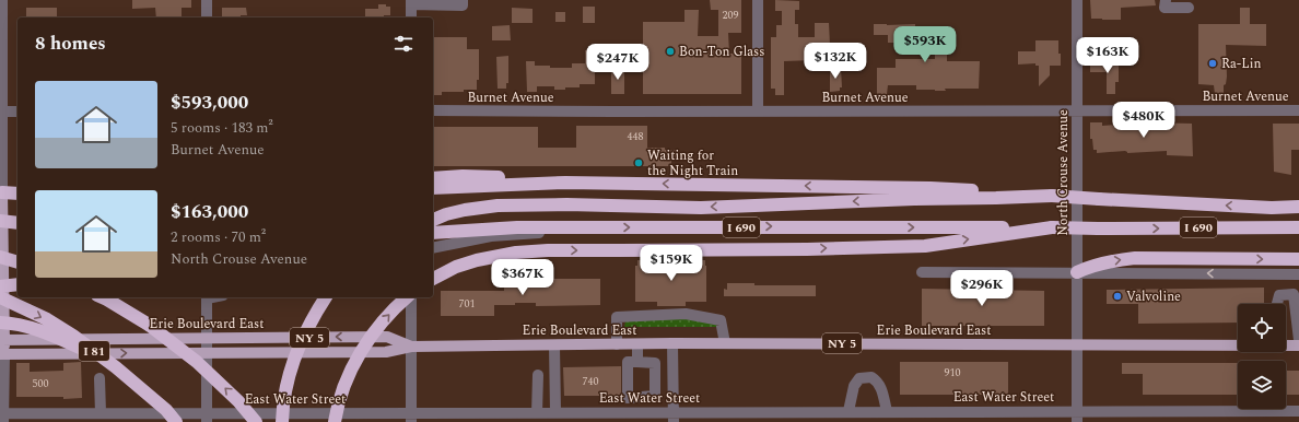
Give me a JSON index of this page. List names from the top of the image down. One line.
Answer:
{"streets":{"highway":["I 690","I 81"],"main road":["Erie Boulevard East","NY 5"],"street":["Burnet Avenue","North Crouse Avenue","East Water Street"]},"crossings":[["Burnet Avenue","North Crouse Avenue"],["North Crouse Avenue","Erie Boulevard East"],["North Crouse Avenue","East Water Street"]],"places":["Bon-Ton Glass","Ra-Lin","Waiting for the Night Train","Valvoline"],"house_numbers":["209","448","701","910","740","500"],"page":{"heading":"8 homes","price":["$593K","$163K","$132K","$247K","$480K","$159K","$367K","$296K"],"list":[{"name":"$593,000","note":"5 rooms · 183 m² · Burnet Avenue"},{"name":"$163,000","note":"2 rooms · 70 m² · North Crouse Avenue"}]}}
